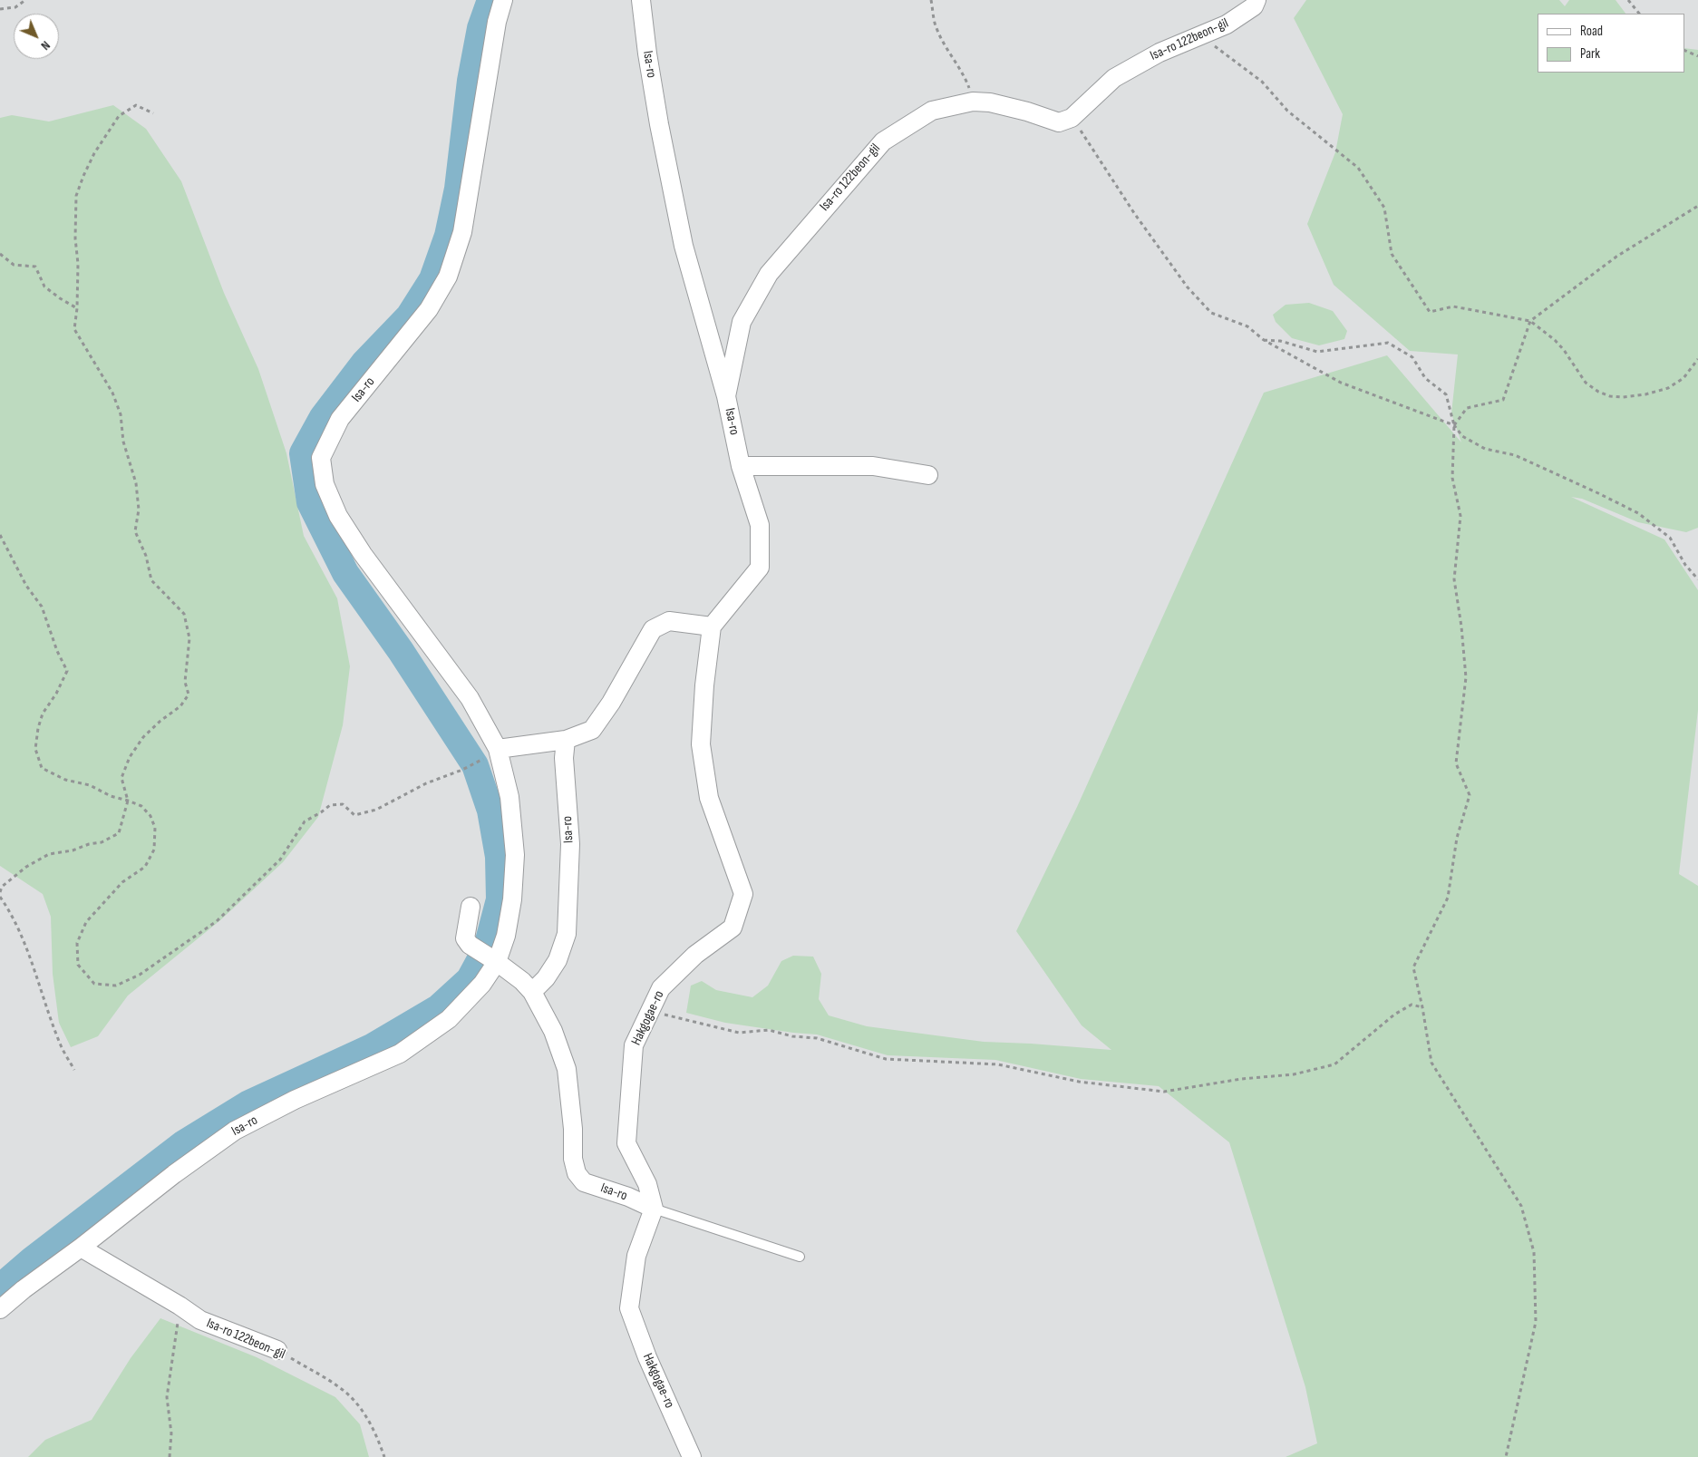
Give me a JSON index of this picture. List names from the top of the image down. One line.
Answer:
{"streets":{"street":["Isa-ro 122beon-gil","Isa-ro","Hakgogae-ro"]},"crossings":[["Isa-ro 122beon-gil","Isa-ro"],["Isa-ro","Hakgogae-ro"]],"legend":["Road","Park"],"north":"bottom right"}
